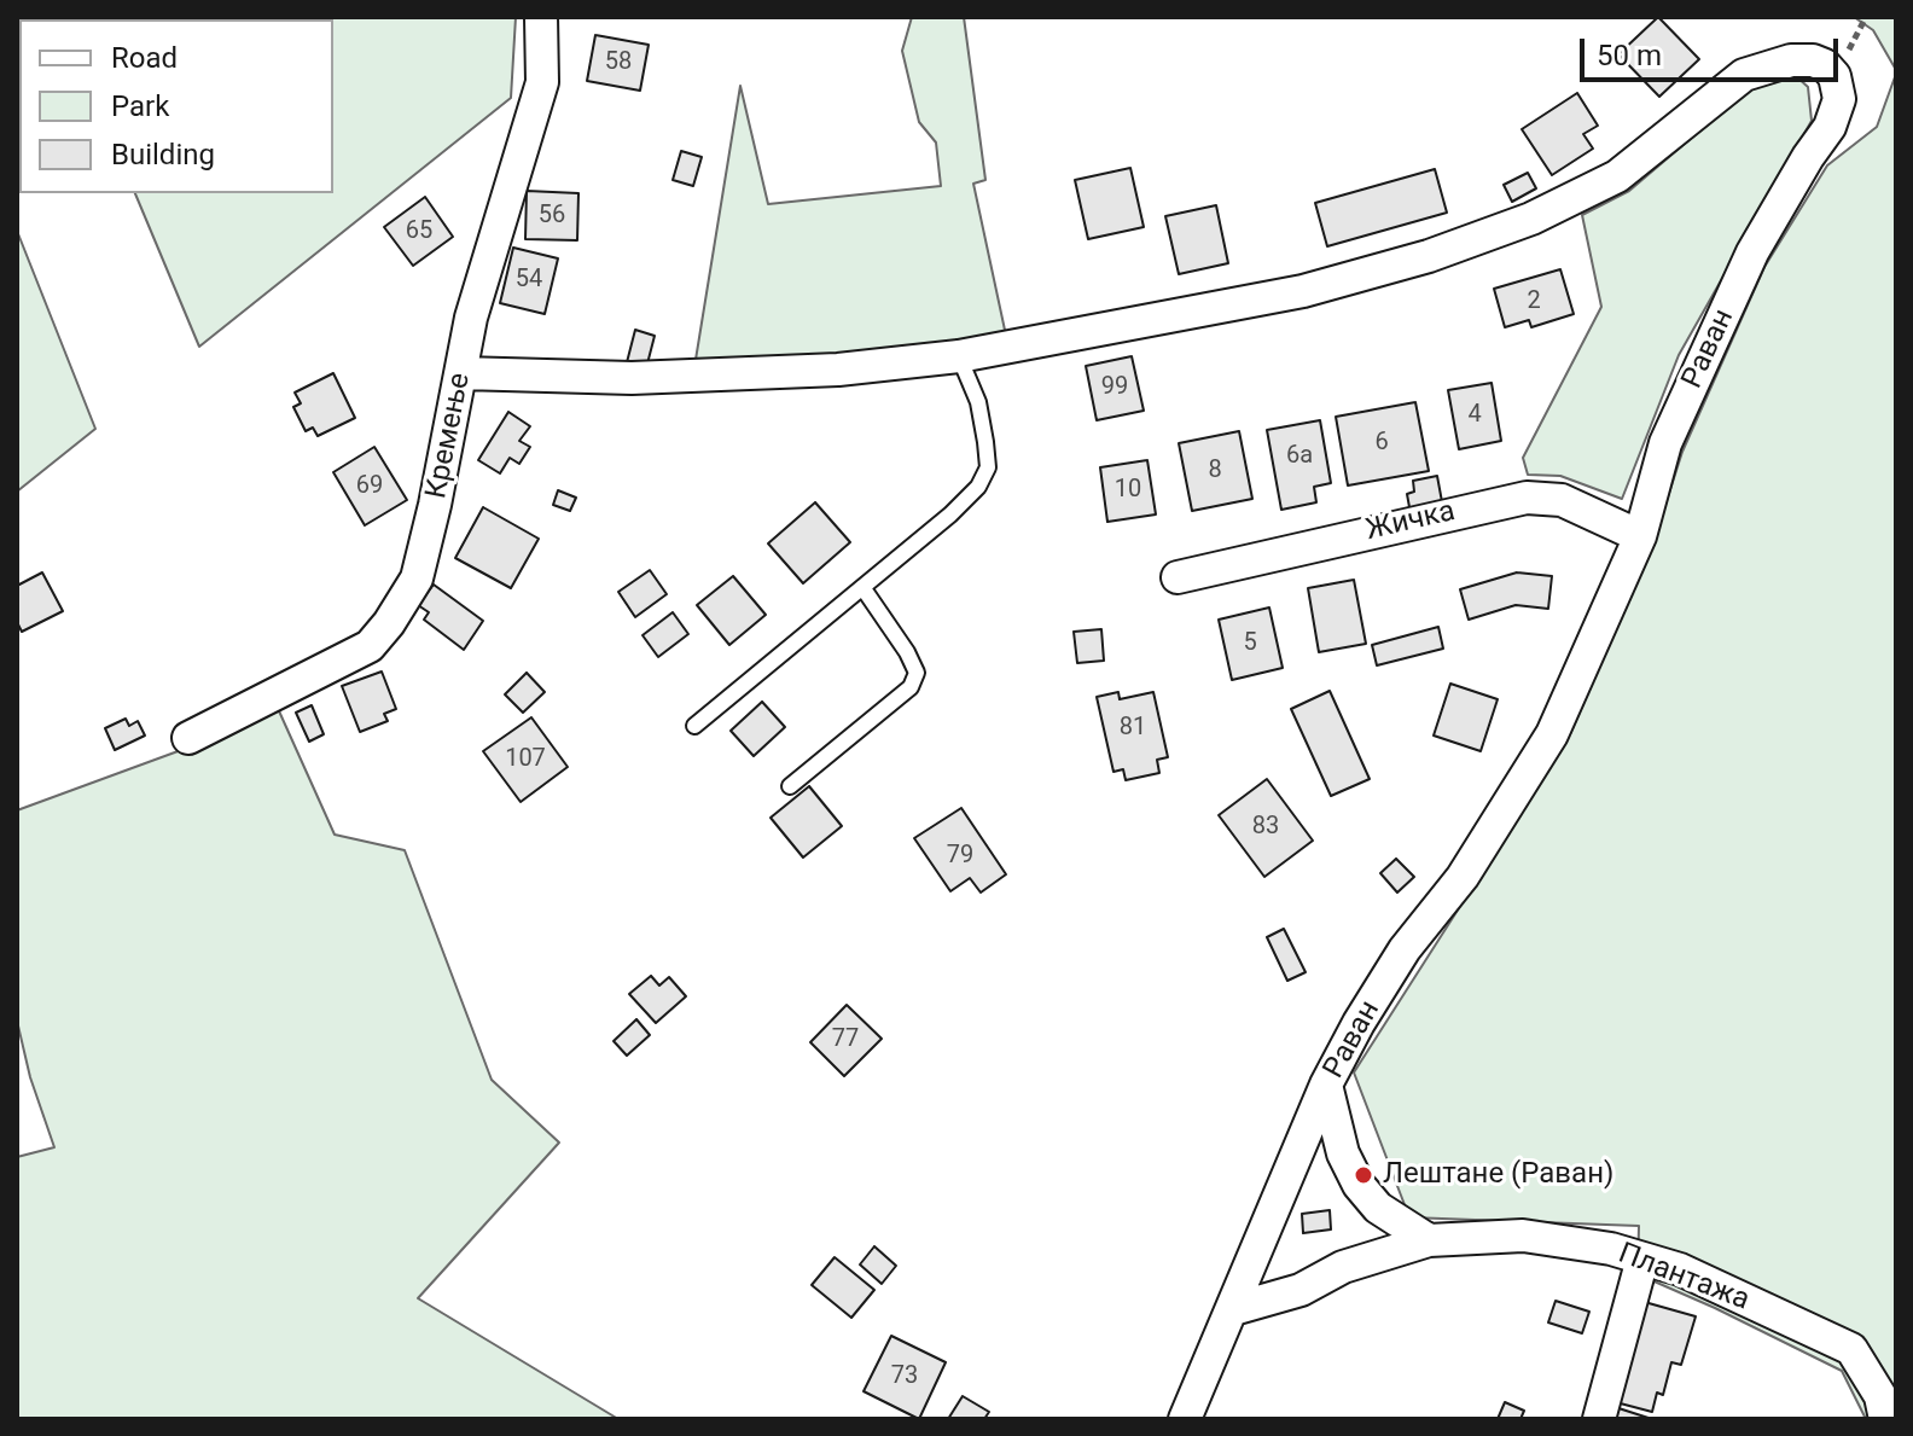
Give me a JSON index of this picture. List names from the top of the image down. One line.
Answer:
{"streets":{"street":["Раван","Кремење","Жичка","Плантажа"]},"crossings":[["Раван","Жичка"],["Раван","Плантажа"]],"places":["Лештане (Раван)"],"house_numbers":["58","56","65","54","2","99","4","6","6a","8","69","10","5","81","107","83","79","77","73"],"legend":["Road","Park","Building"],"scale_bar":"50 m"}
